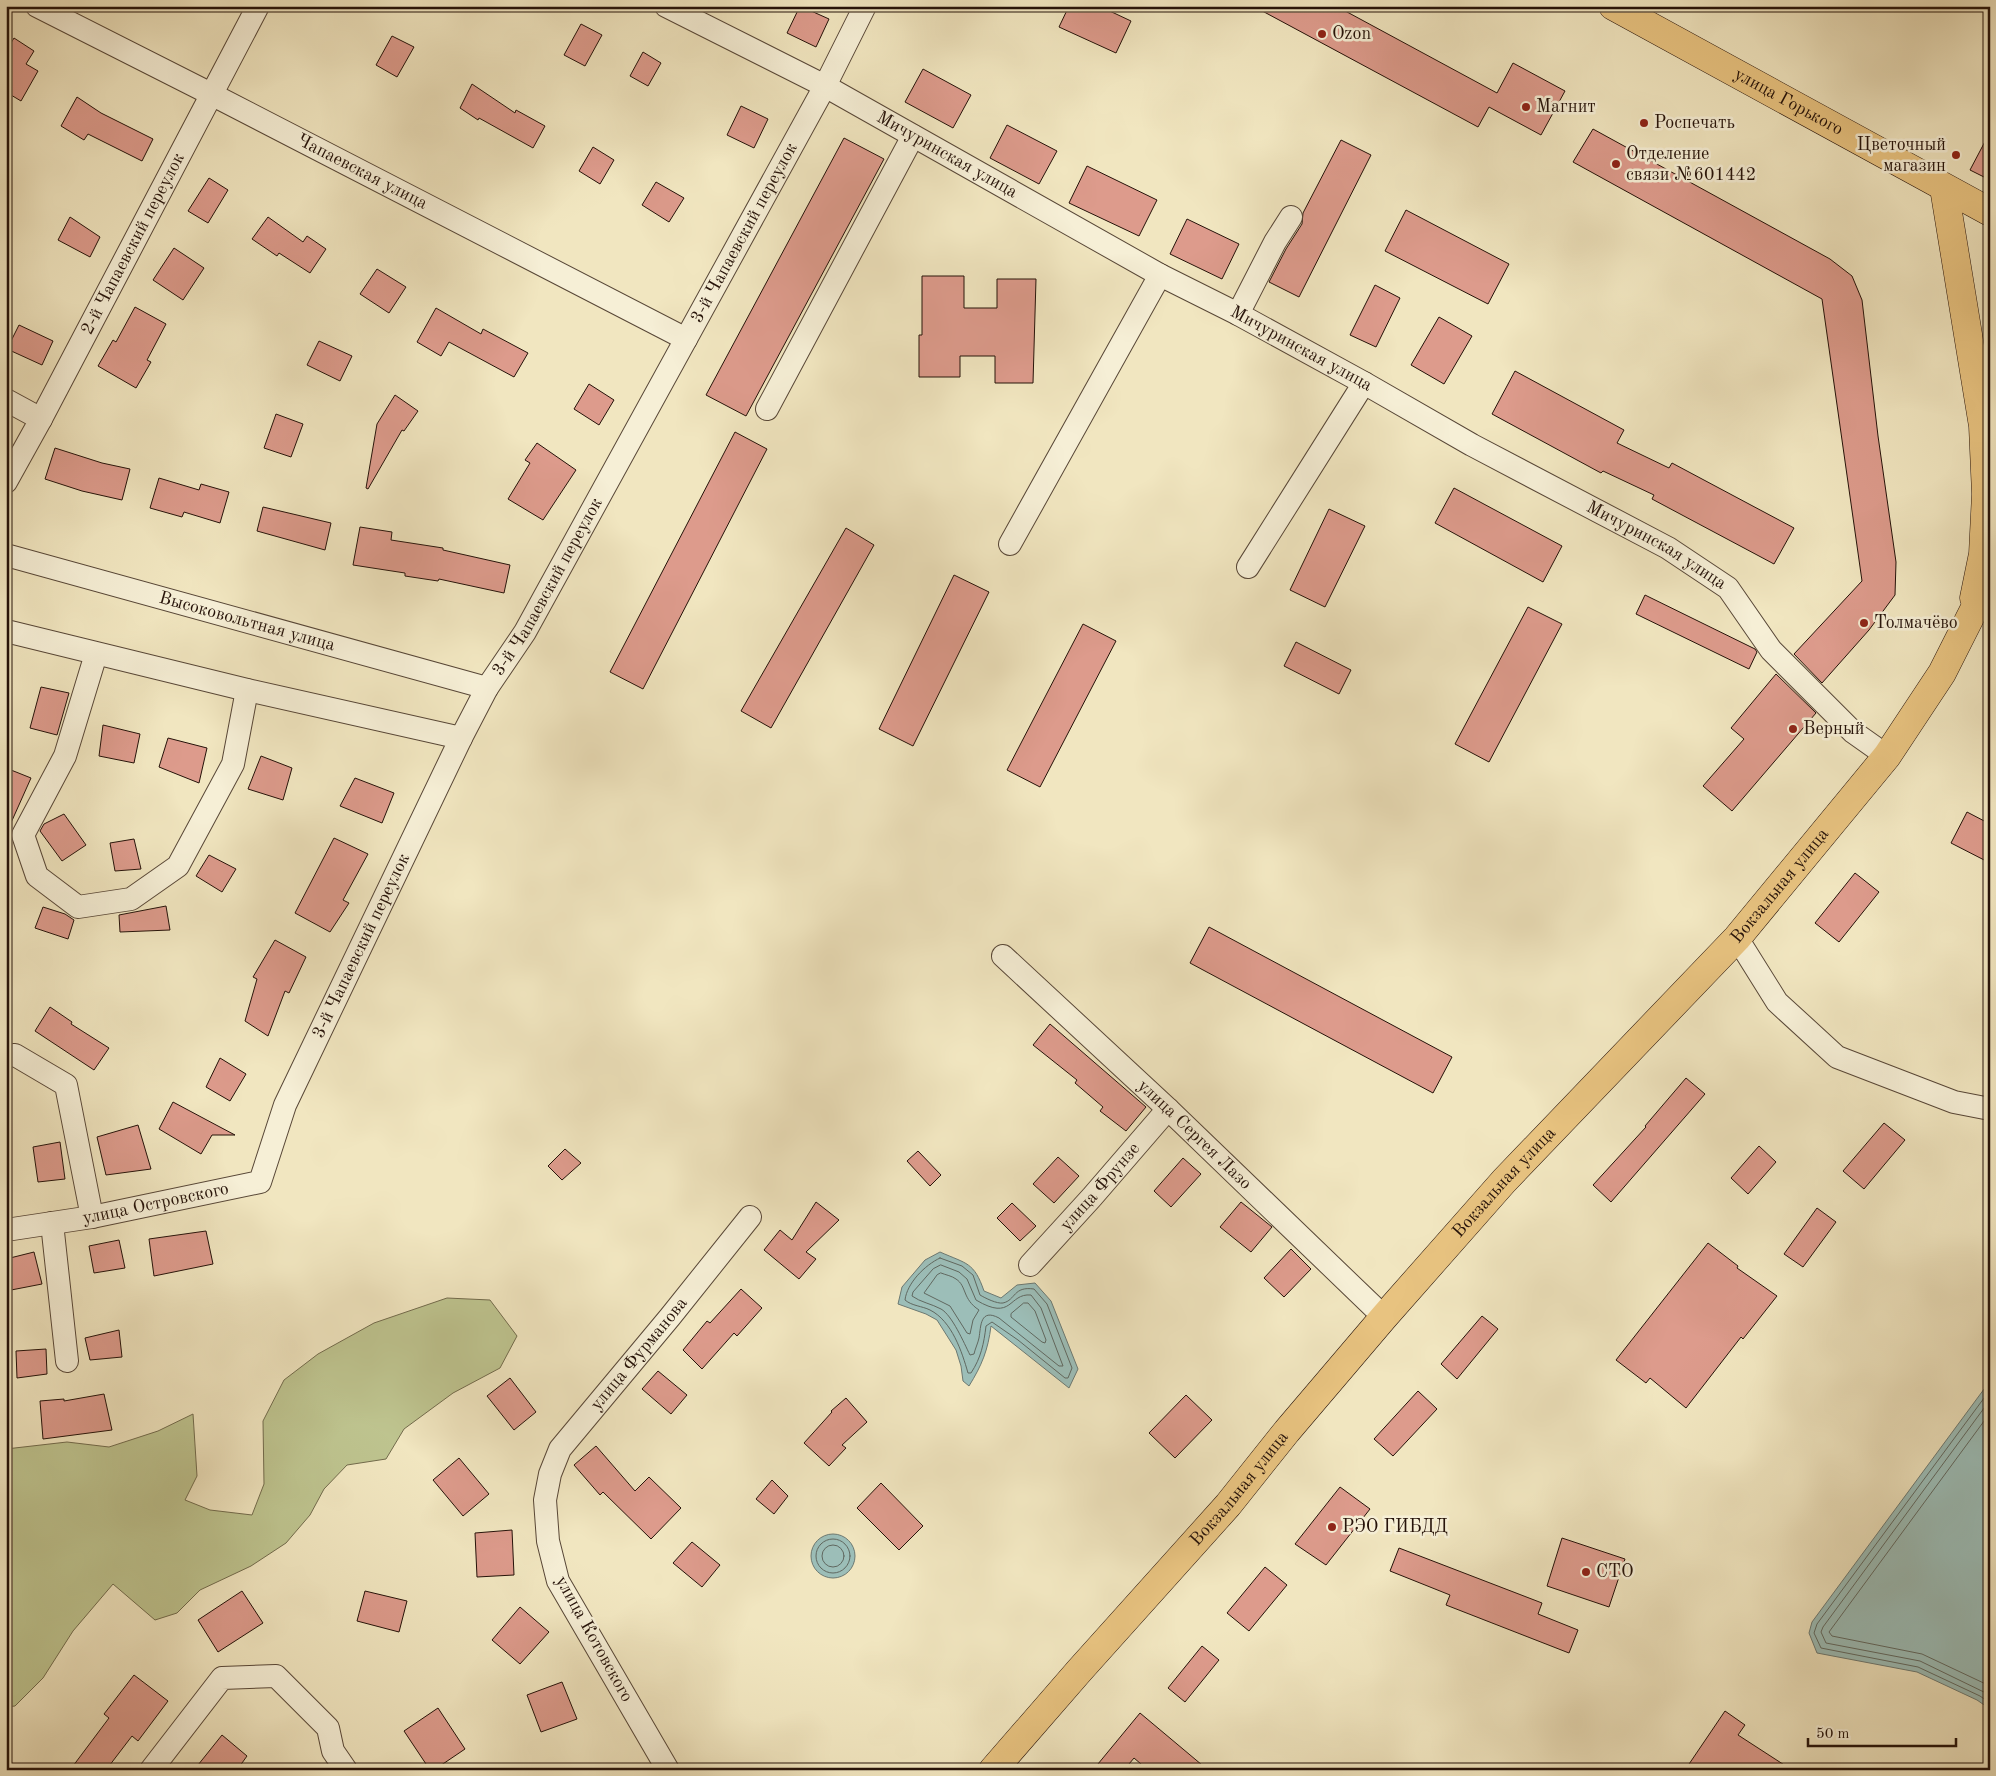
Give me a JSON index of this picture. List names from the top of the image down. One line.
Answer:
{"streets":{"main road":["улица Горького","Вокзальная улица"],"street":["Мичуринская улица","Чапаевская улица","3-й Чапаевский переулок","2-й Чапаевский переулок","Высоковольтная улица","улица Сергея Лазо","улица Фрунзе","улица Островского","улица Фурманова","улица Котовского"]},"crossings":[["Мичуринская улица","3-й Чапаевский переулок"],["Мичуринская улица","Вокзальная улица"],["Чапаевская улица","3-й Чапаевский переулок"],["Чапаевская улица","2-й Чапаевский переулок"],["3-й Чапаевский переулок","Высоковольтная улица"],["3-й Чапаевский переулок","улица Островского"],["Вокзальная улица","улица Сергея Лазо"],["улица Сергея Лазо","улица Фрунзе"],["улица Фурманова","улица Котовского"]],"places":["Ozon","Магнит","Роспечать","Цветочный магазин","Отделение связи №601442","Толмачёво","Верный","РЭО ГИБДД","СТО"],"scale_bar":"50 m"}
